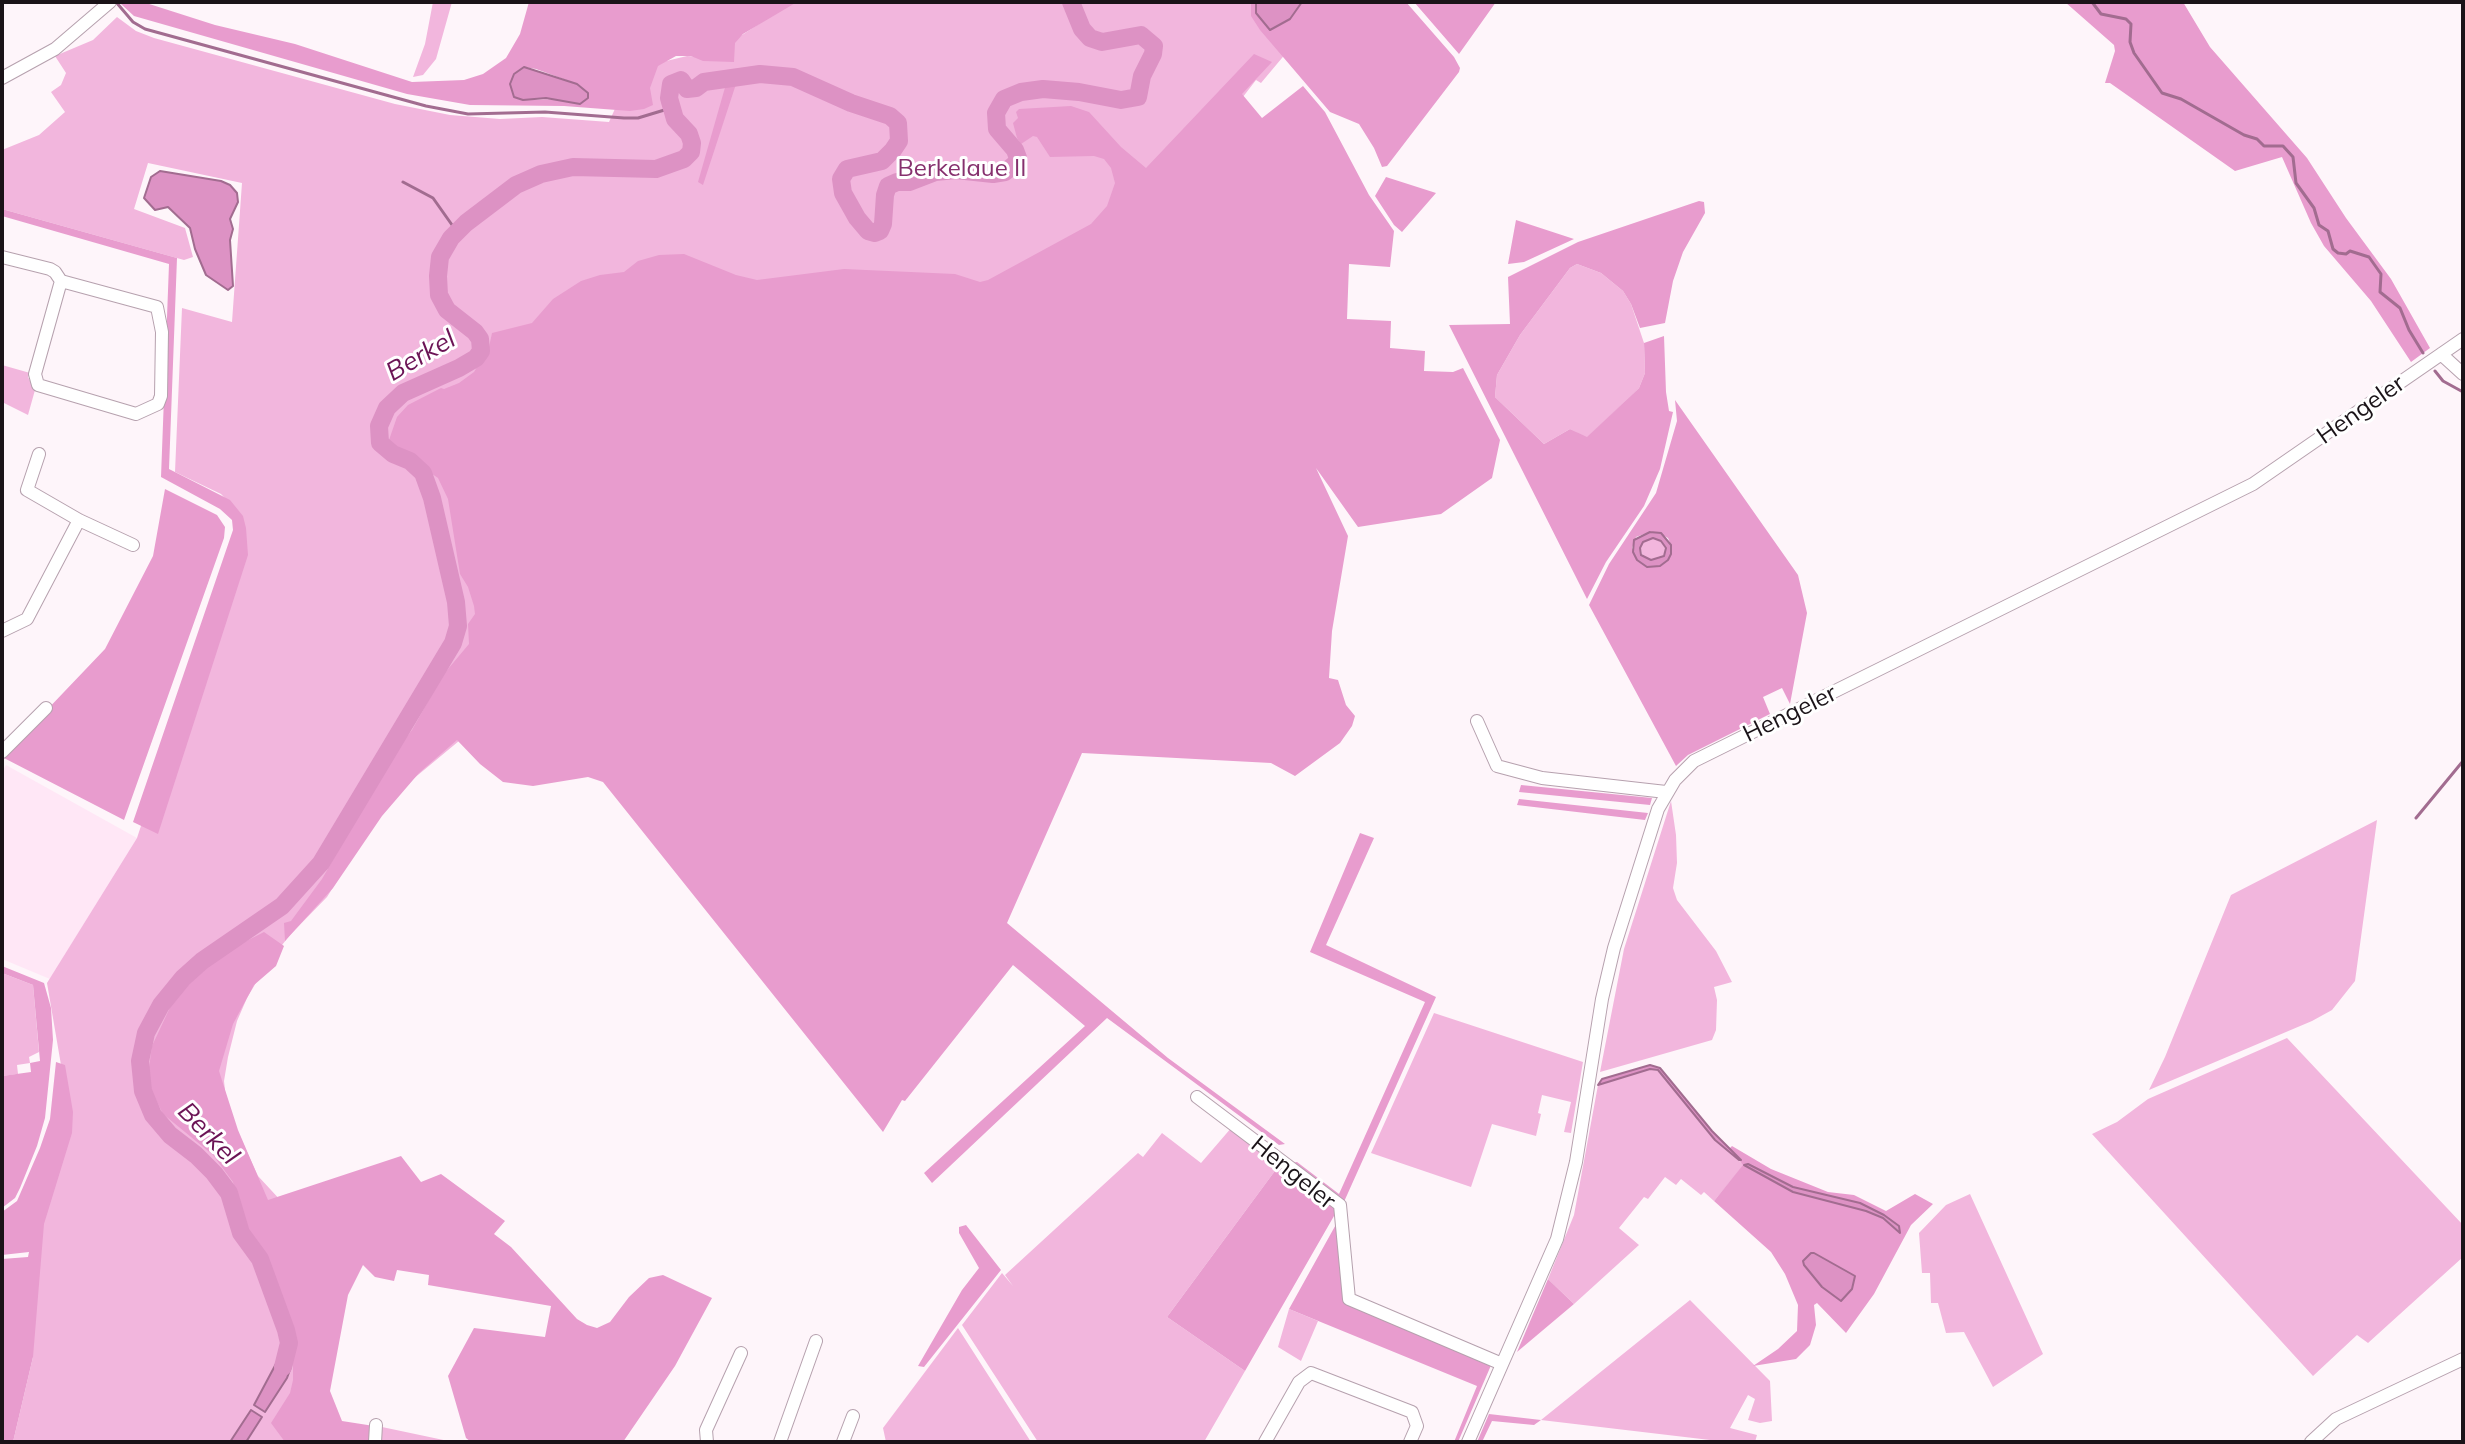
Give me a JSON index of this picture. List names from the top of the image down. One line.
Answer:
{"streets":{"street":["Hengeler"]},"water":["Berkel"],"parks":["Berkelaue II"]}
